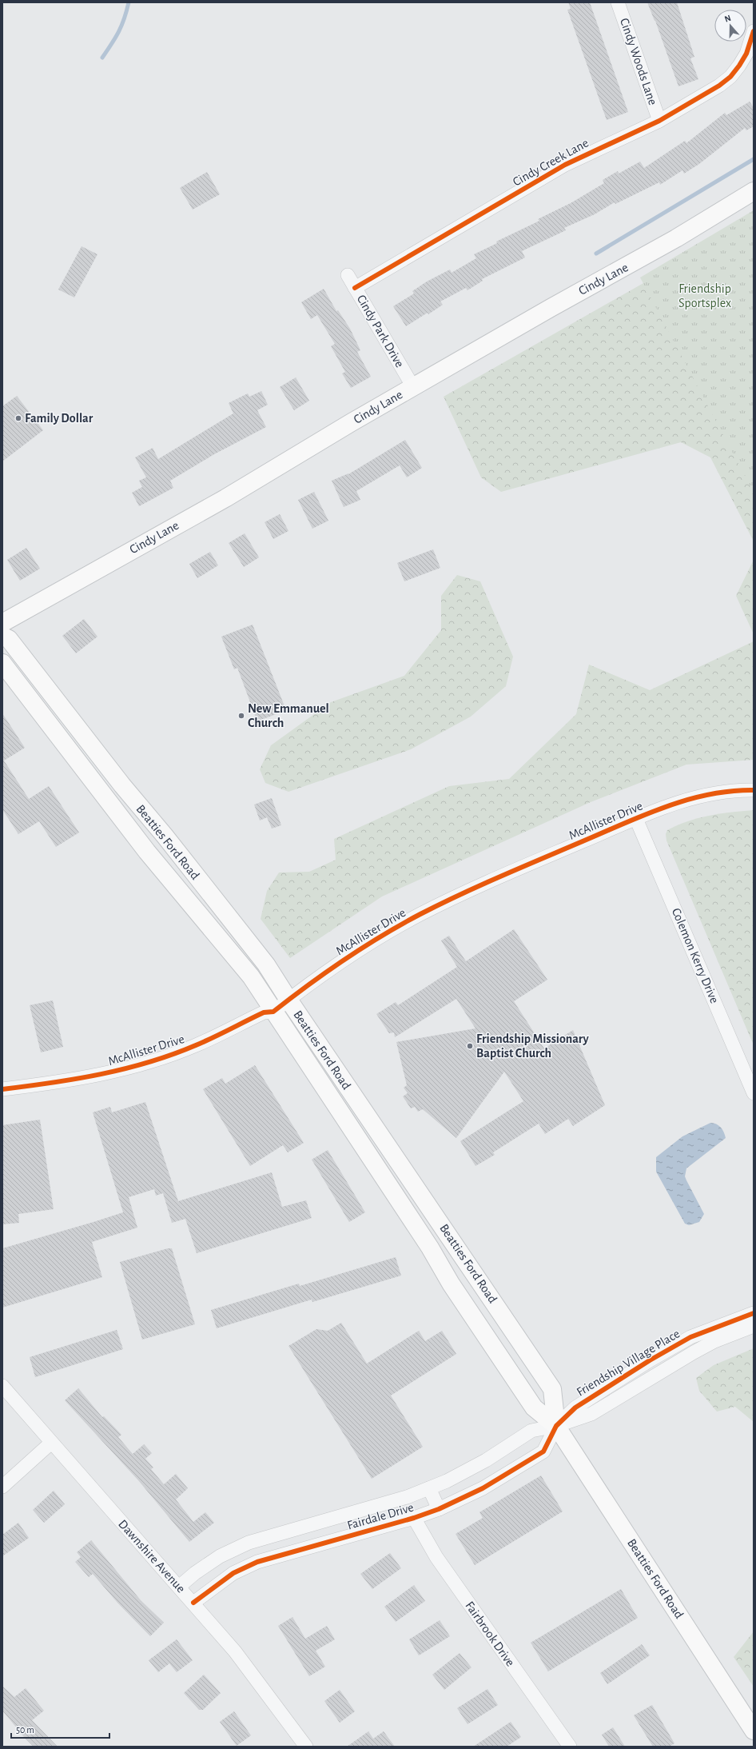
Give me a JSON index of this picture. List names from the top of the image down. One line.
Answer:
{"streets":{"main road":["Cindy Lane","Beatties Ford Road"],"street":["Cindy Woods Lane","Cindy Creek Lane","Cindy Park Drive","McAllister Drive","Colemon Kerry Drive","Friendship Village Place","Fairdale Drive","Dawnshire Avenue","Fairbrook Drive"]},"crossings":[["Cindy Woods Lane","Cindy Creek Lane"],["Cindy Creek Lane","Cindy Park Drive"],["Cindy Lane","Cindy Park Drive"],["McAllister Drive","Beatties Ford Road"],["McAllister Drive","Colemon Kerry Drive"],["Beatties Ford Road","Friendship Village Place"],["Beatties Ford Road","Fairdale Drive"],["Friendship Village Place","Fairdale Drive"],["Fairdale Drive","Dawnshire Avenue"],["Fairdale Drive","Fairbrook Drive"]],"parks":["Friendship Sportsplex"],"places":["Family Dollar","New Emmanuel Church","Friendship Missionary Baptist Church"],"scale_bar":"50 m","north":"top"}
